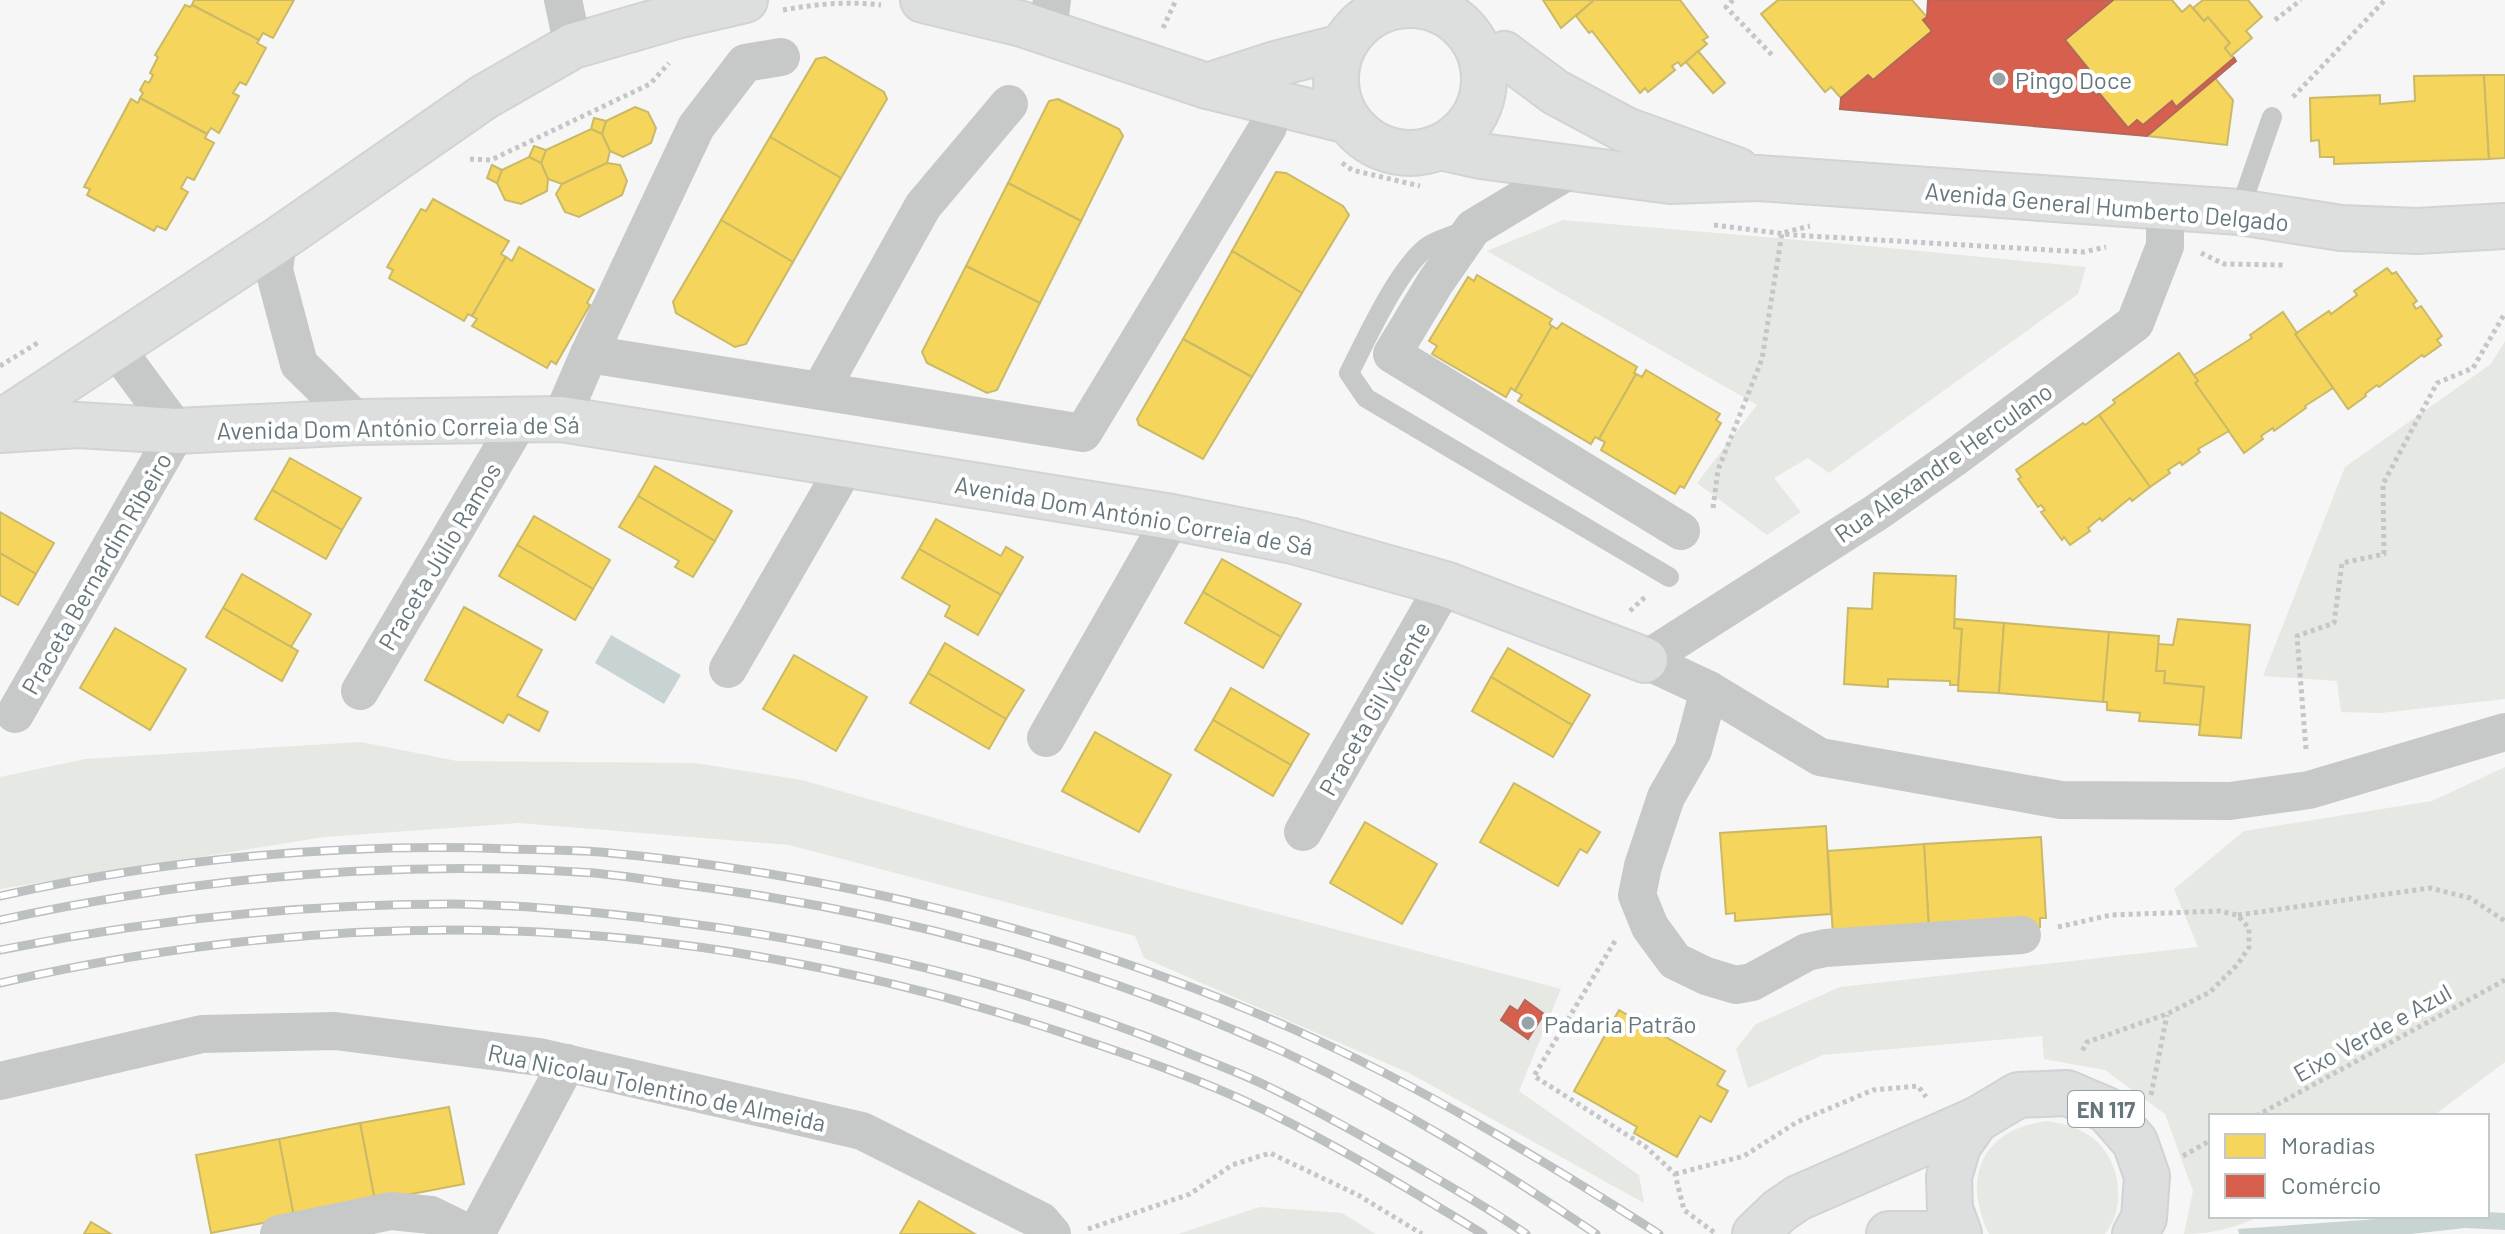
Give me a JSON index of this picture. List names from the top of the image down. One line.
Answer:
{"streets":{"street":["Avenida General Humberto Delgado","Avenida Dom António Correia de Sá","Rua Alexandre Herculano","Praceta Júlio Ramos","Praceta Bernardim Ribeiro","Praceta Gil Vicente","Rua Nicolau Tolentino de Almeida","EN 117"],"path":["Eixo Verde e Azul"]},"crossings":[["Avenida General Humberto Delgado","Rua Alexandre Herculano"],["Avenida Dom António Correia de Sá","Rua Alexandre Herculano"],["Avenida Dom António Correia de Sá","Praceta Júlio Ramos"],["Avenida Dom António Correia de Sá","Praceta Bernardim Ribeiro"],["Avenida Dom António Correia de Sá","Praceta Gil Vicente"]],"places":["Pingo Doce","Padaria Patrão"],"legend":["Moradias","Comércio"]}
